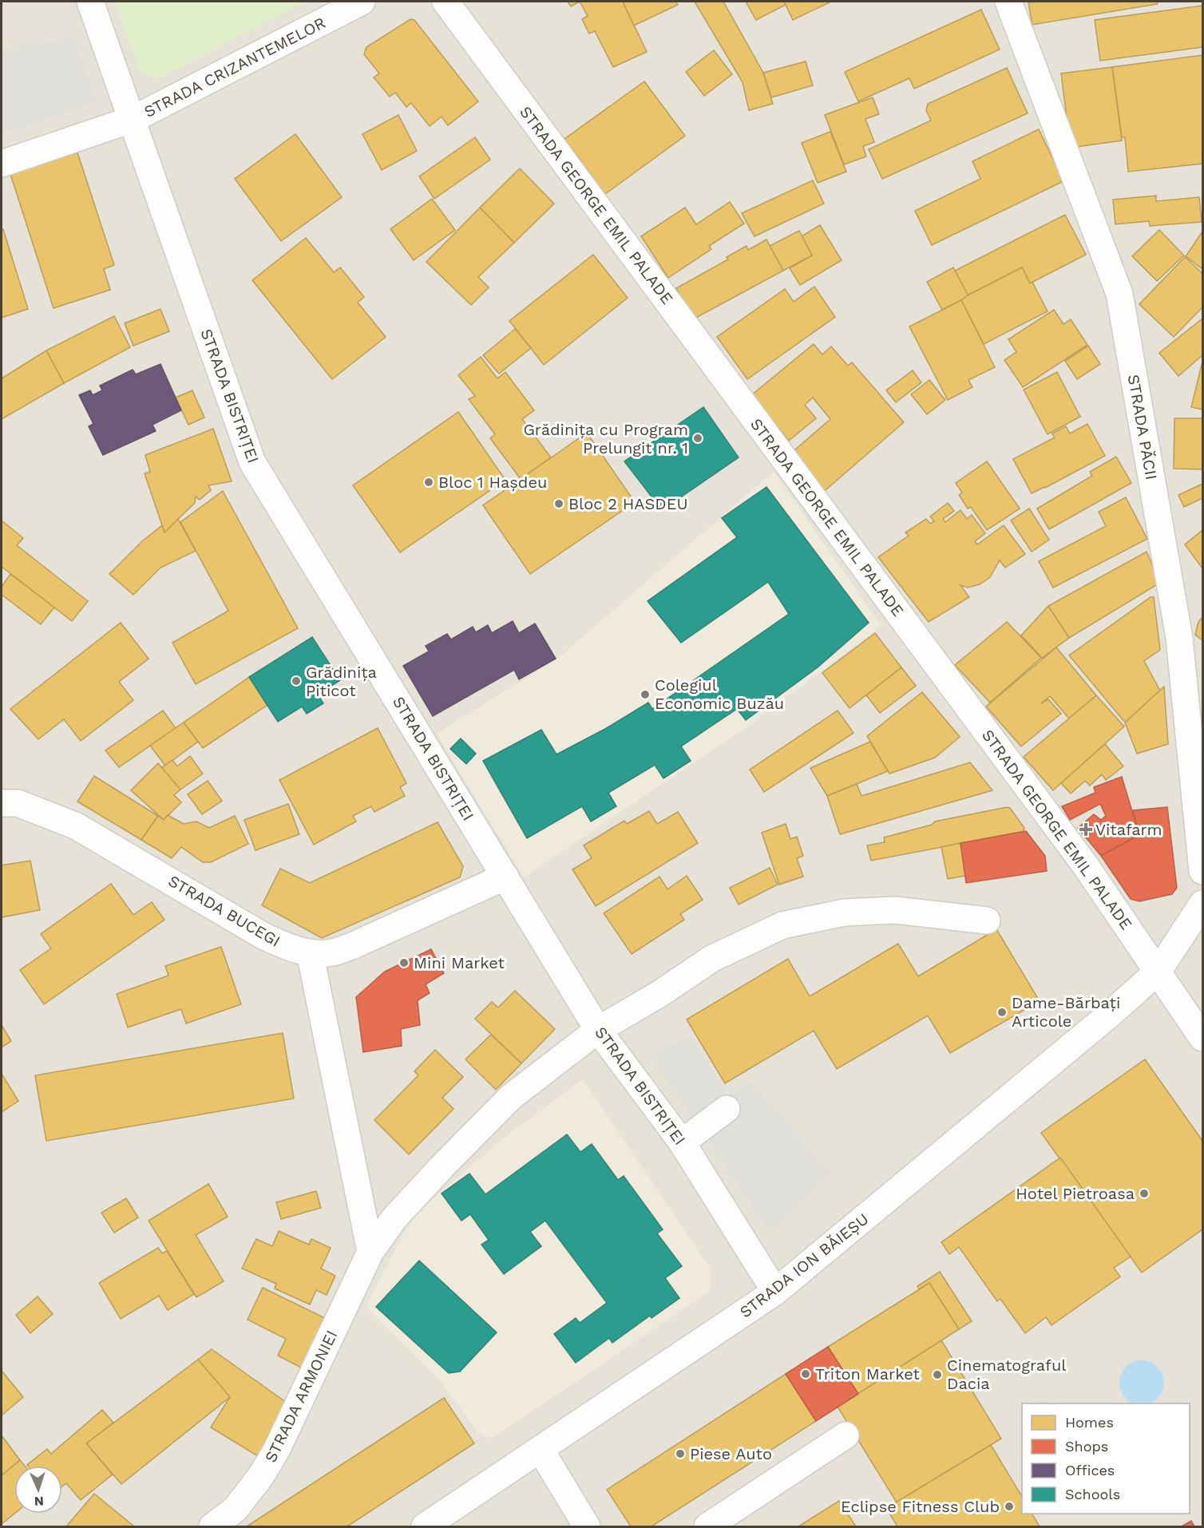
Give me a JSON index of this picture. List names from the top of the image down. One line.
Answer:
{"streets":{"street":["STRADA CRIZANTEMELOR","STRADA GEORGE EMIL PALADE","STRADA BISTRIȚEI","STRADA PĂCII","STRADA BUCEGI","STRADA ION BĂIEȘU","STRADA ARMONIEI"]},"crossings":[["STRADA CRIZANTEMELOR","STRADA BISTRIȚEI"],["STRADA GEORGE EMIL PALADE","STRADA ION BĂIEȘU"],["STRADA BISTRIȚEI","STRADA BUCEGI"],["STRADA BISTRIȚEI","STRADA ION BĂIEȘU"],["STRADA BISTRIȚEI","STRADA ARMONIEI"]],"places":{"other":["Grădinița cu Program Prelungit nr. 1","Bloc 1 Hașdeu","Bloc 2 HASDEU","Grădinița Piticot","Colegiul Economic Buzău","Mini Market","Dame-Bărbați Articole","Hotel Pietroasa","Triton Market","Cinematograful Dacia","Piese Auto","Eclipse Fitness Club"],"health":["Vitafarm"]},"legend":["Homes","Shops","Offices","Schools"],"north":"bottom"}
